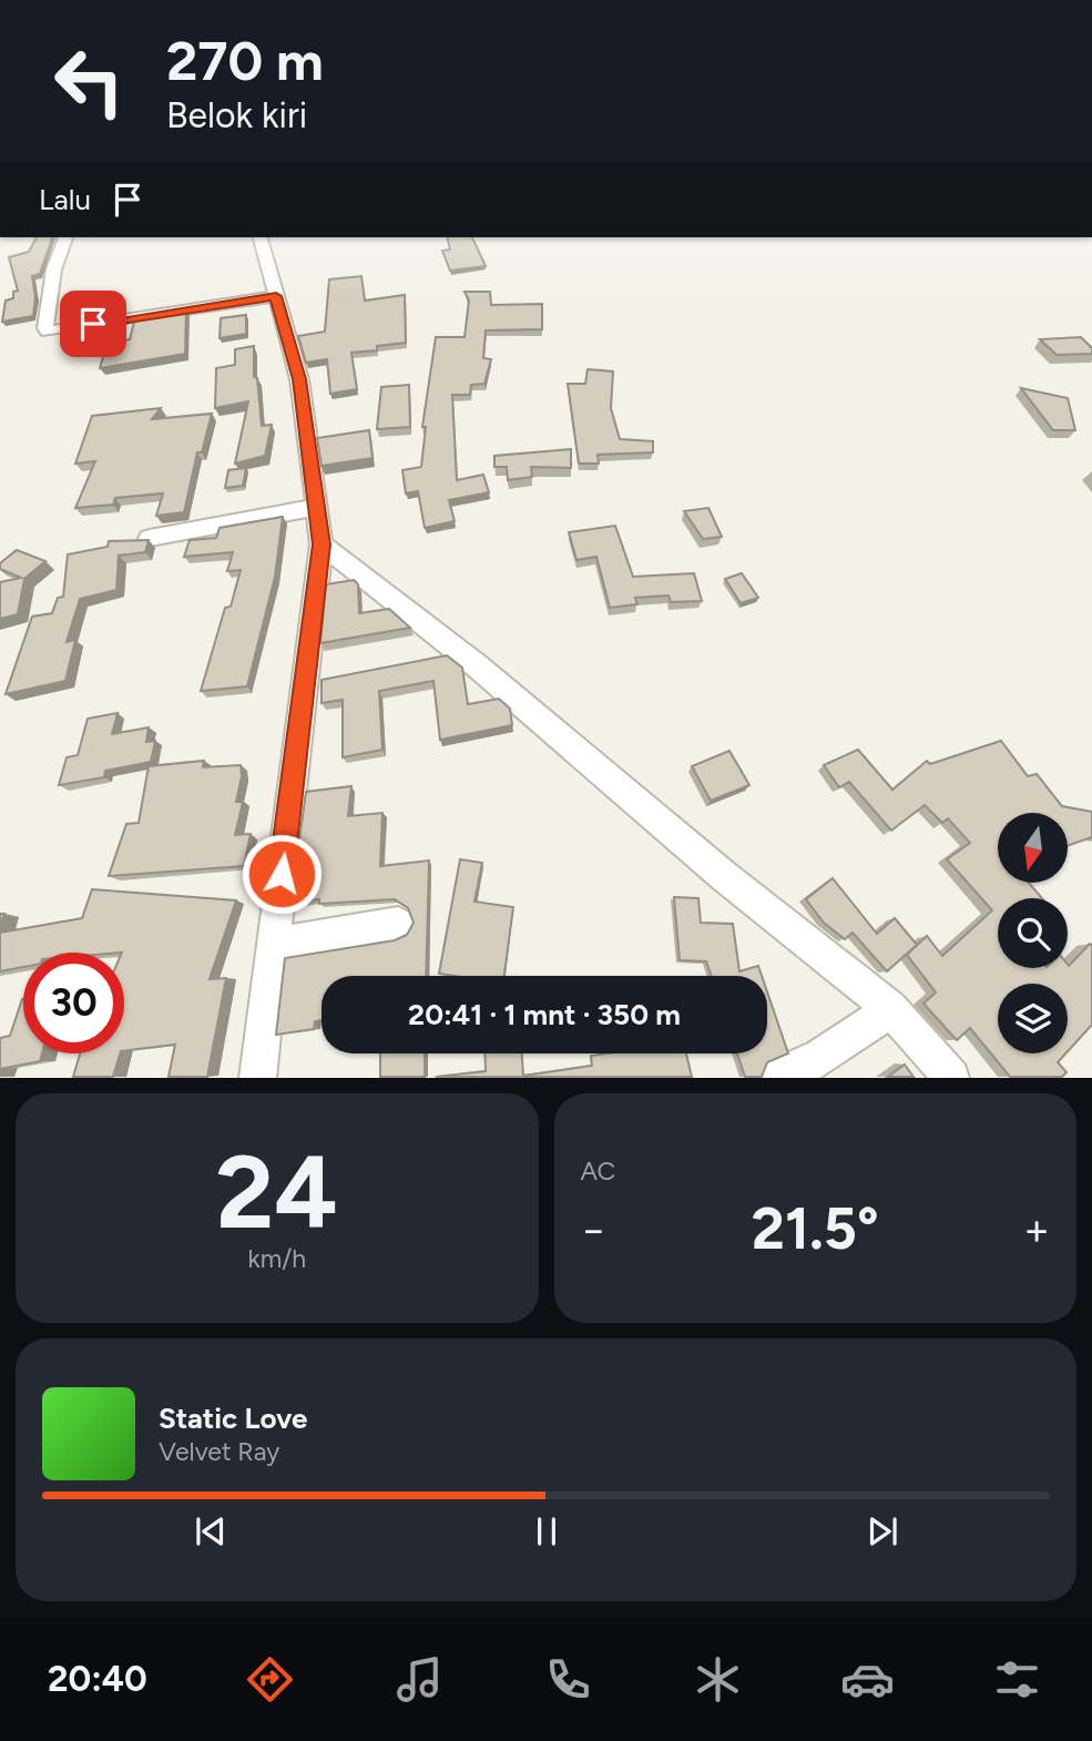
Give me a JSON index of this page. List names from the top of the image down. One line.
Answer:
{"north":"bottom","page":{"turn":["270 m","Belok kiri"],"then":"Lalu","limit":"30","trip":"20:41 · 1 mnt · 350 m","tile":[["24","km/h"],"AC"],"heat":["−","21.5°","+"],"song":["Static Love","Velvet Ray"],"tabs":"20:40"}}
